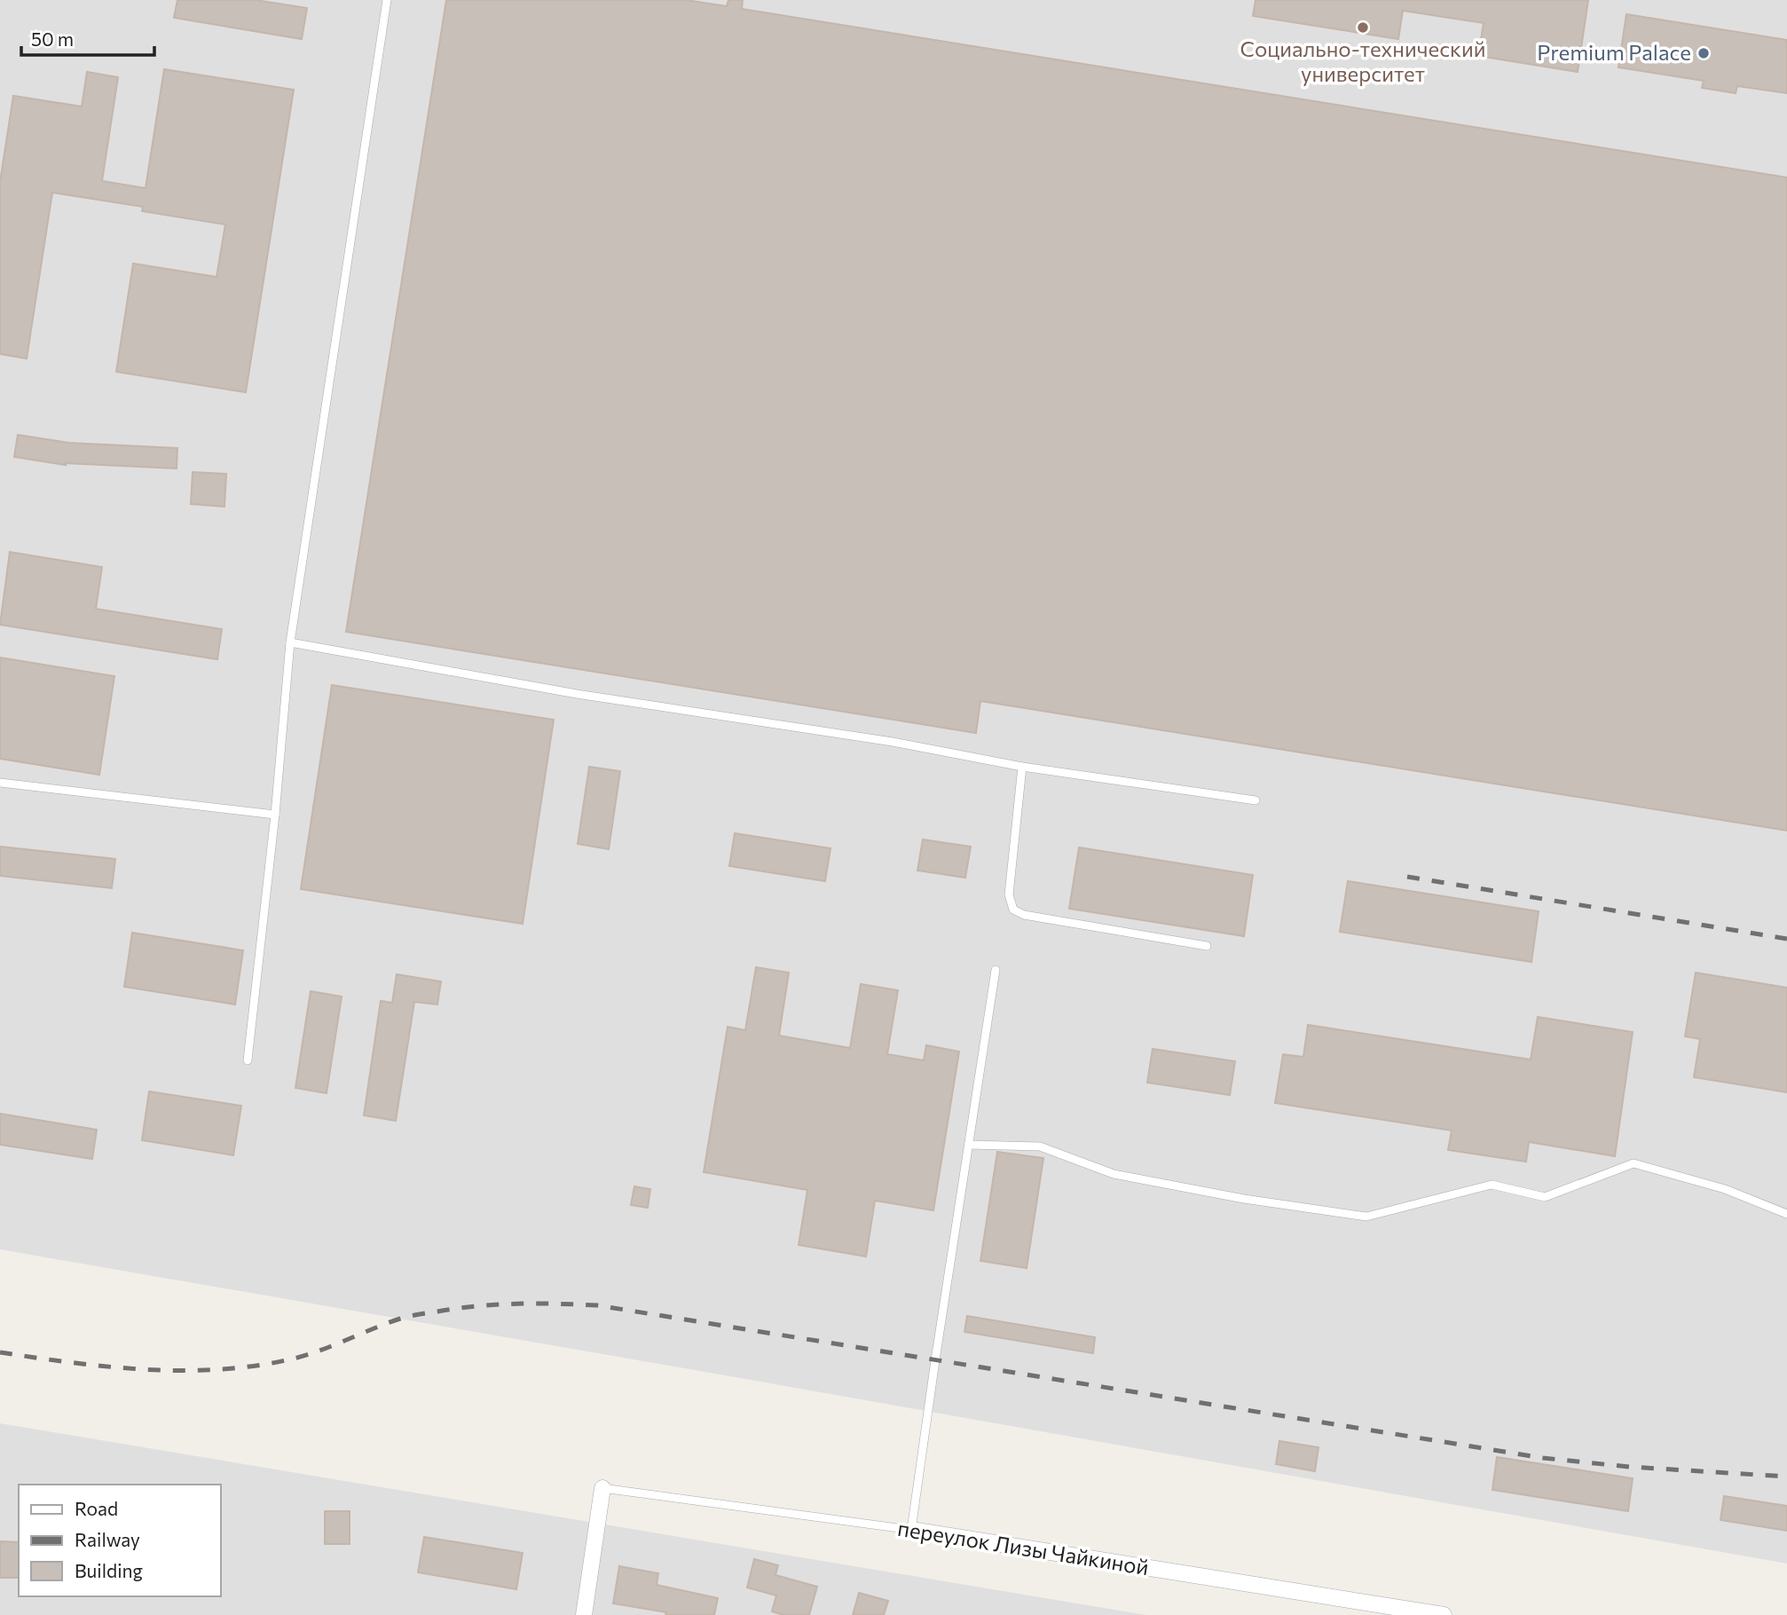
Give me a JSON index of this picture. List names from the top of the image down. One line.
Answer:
{"streets":{"street":["переулок Лизы Чайкиной"]},"places":["Социально-технический университет","Premium Palace"],"legend":["Road","Railway","Building"],"scale_bar":"50 m"}
